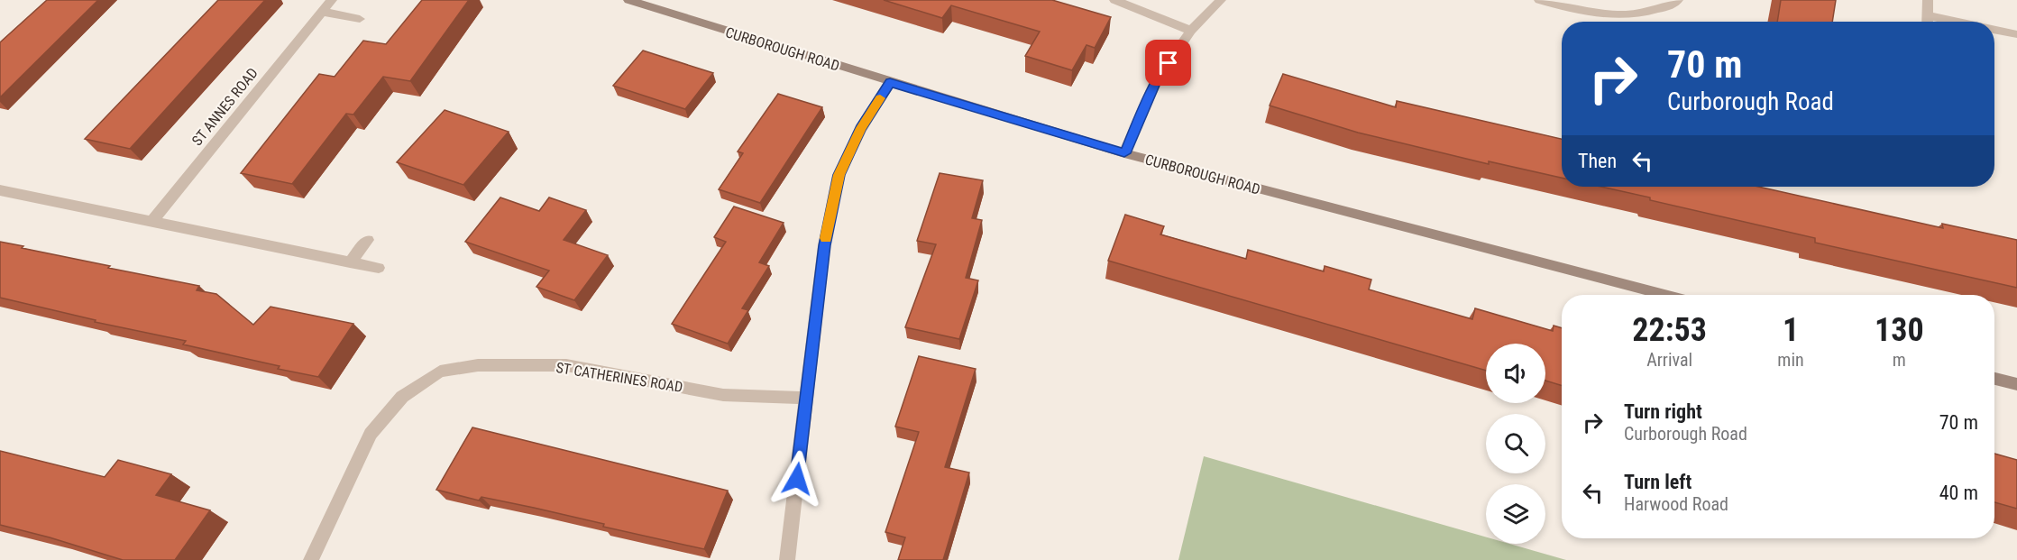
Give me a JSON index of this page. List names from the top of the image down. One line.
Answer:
{"streets":{"street":["CURBOROUGH ROAD","ST ANNES ROAD","ST CATHERINES ROAD"]},"page":{"turn":["70 m","Curborough Road"],"then":"Then","eta":["22:53","Arrival","1","min","130","m"],"list":[{"name":"Turn right","note":"Curborough Road","value":"70 m"},{"name":"Turn left","note":"Harwood Road","value":"40 m"}]}}
